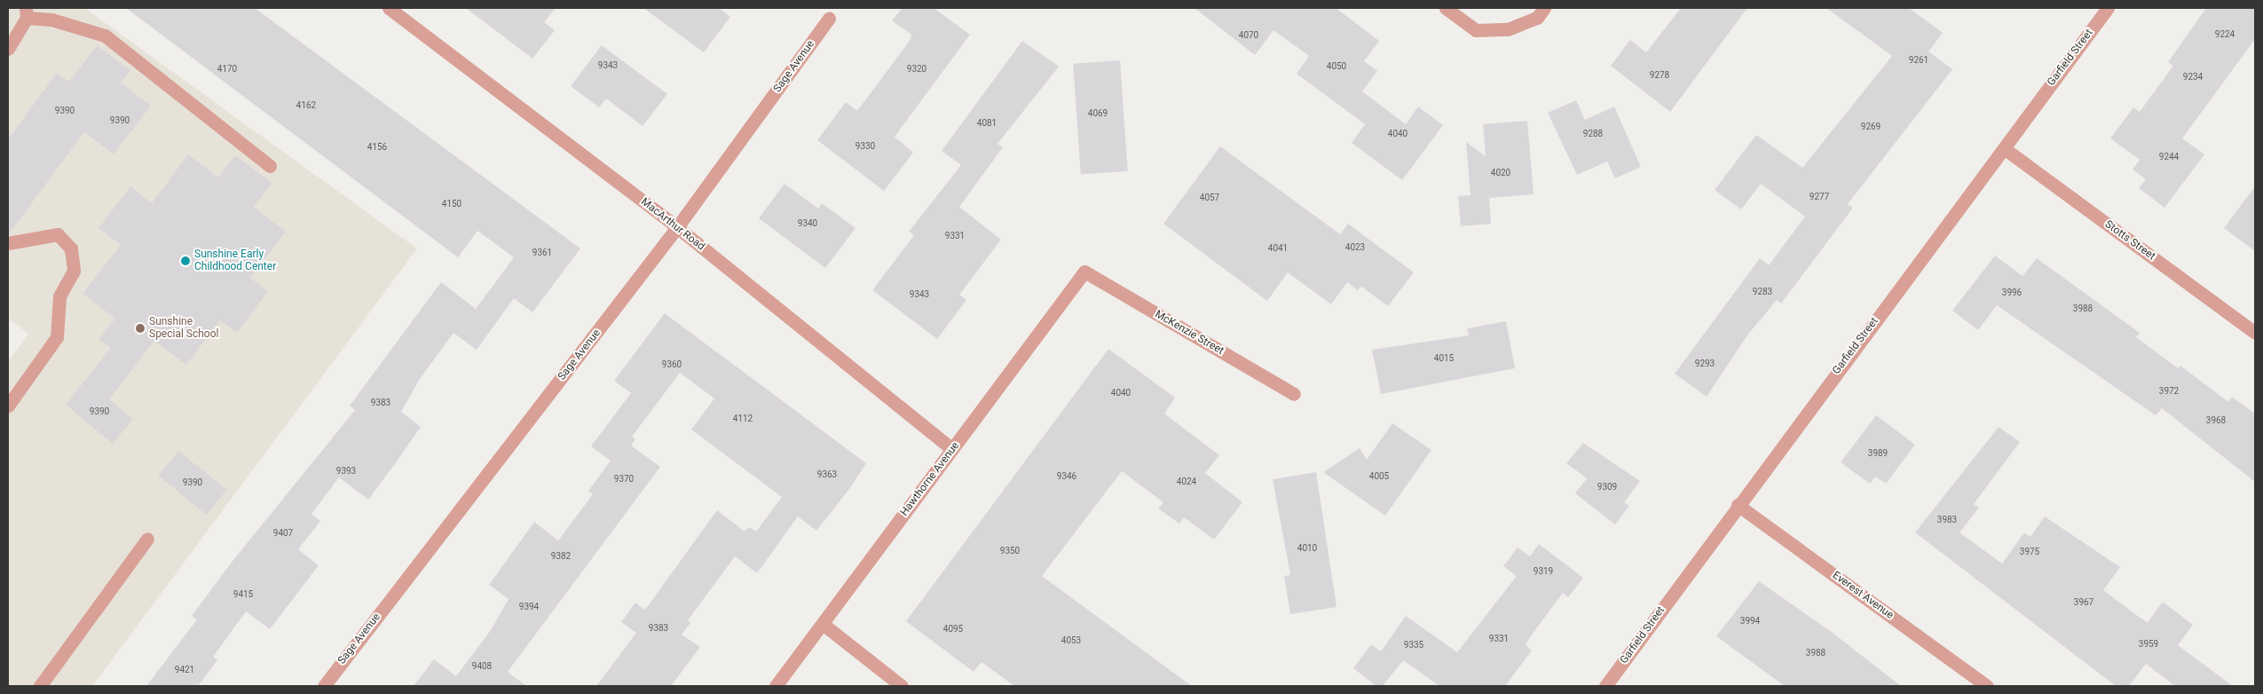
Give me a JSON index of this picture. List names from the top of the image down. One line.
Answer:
{"streets":{"street":["Garfield Street","Sage Avenue","MacArthur Road","Stotts Street","McKenzie Street","Hawthorne Avenue","Everest Avenue"]},"crossings":[["Garfield Street","Stotts Street"],["Garfield Street","Everest Avenue"],["Sage Avenue","MacArthur Road"],["MacArthur Road","Hawthorne Avenue"],["McKenzie Street","Hawthorne Avenue"]],"places":["Sunshine Early Childhood Center","Sunshine Special School"],"house_numbers":["9224","4070","9261","9343","4050","4170","9320","9278","9234","4162","9390","4069","9390","4081","9269","4040","9288","9330","4156","9244","4020","9277","4057","4150","9340","9331","4023","4041","9361","9283","3996","9343","3988","4015","9293","9360","3972","4040","9383","9390","4112","3968","3989","9393","9363","9346","4005","9370","4024","9390","9309","3983","9407","4010","9350","3975","9382","9319","9415","3967","9394","3994","9383","4095","9331","4053","3959","9335","3988","9408","9421"]}
